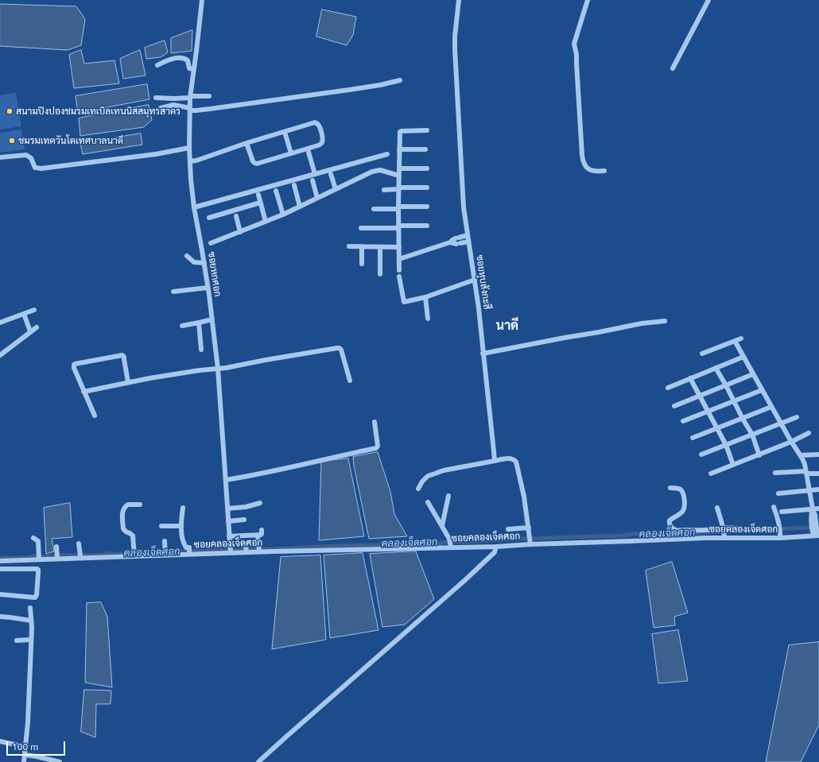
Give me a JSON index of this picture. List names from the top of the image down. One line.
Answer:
{"streets":{"street":["ซอยหกศอก","ซอยหุบสังกะสี","ซอยคลองเจ็ดศอก"]},"crossings":[["ซอยหกศอก","ซอยคลองเจ็ดศอก"]],"districts":["นาดี"],"water":["คลองเจ็ดศอก"],"places":["สนามปิงปองชมรมเทเบิลเทนนิสสมุทรสาคร","ชมรมเทควันโดเทศบาลนาดี"],"scale_bar":"100 m"}
